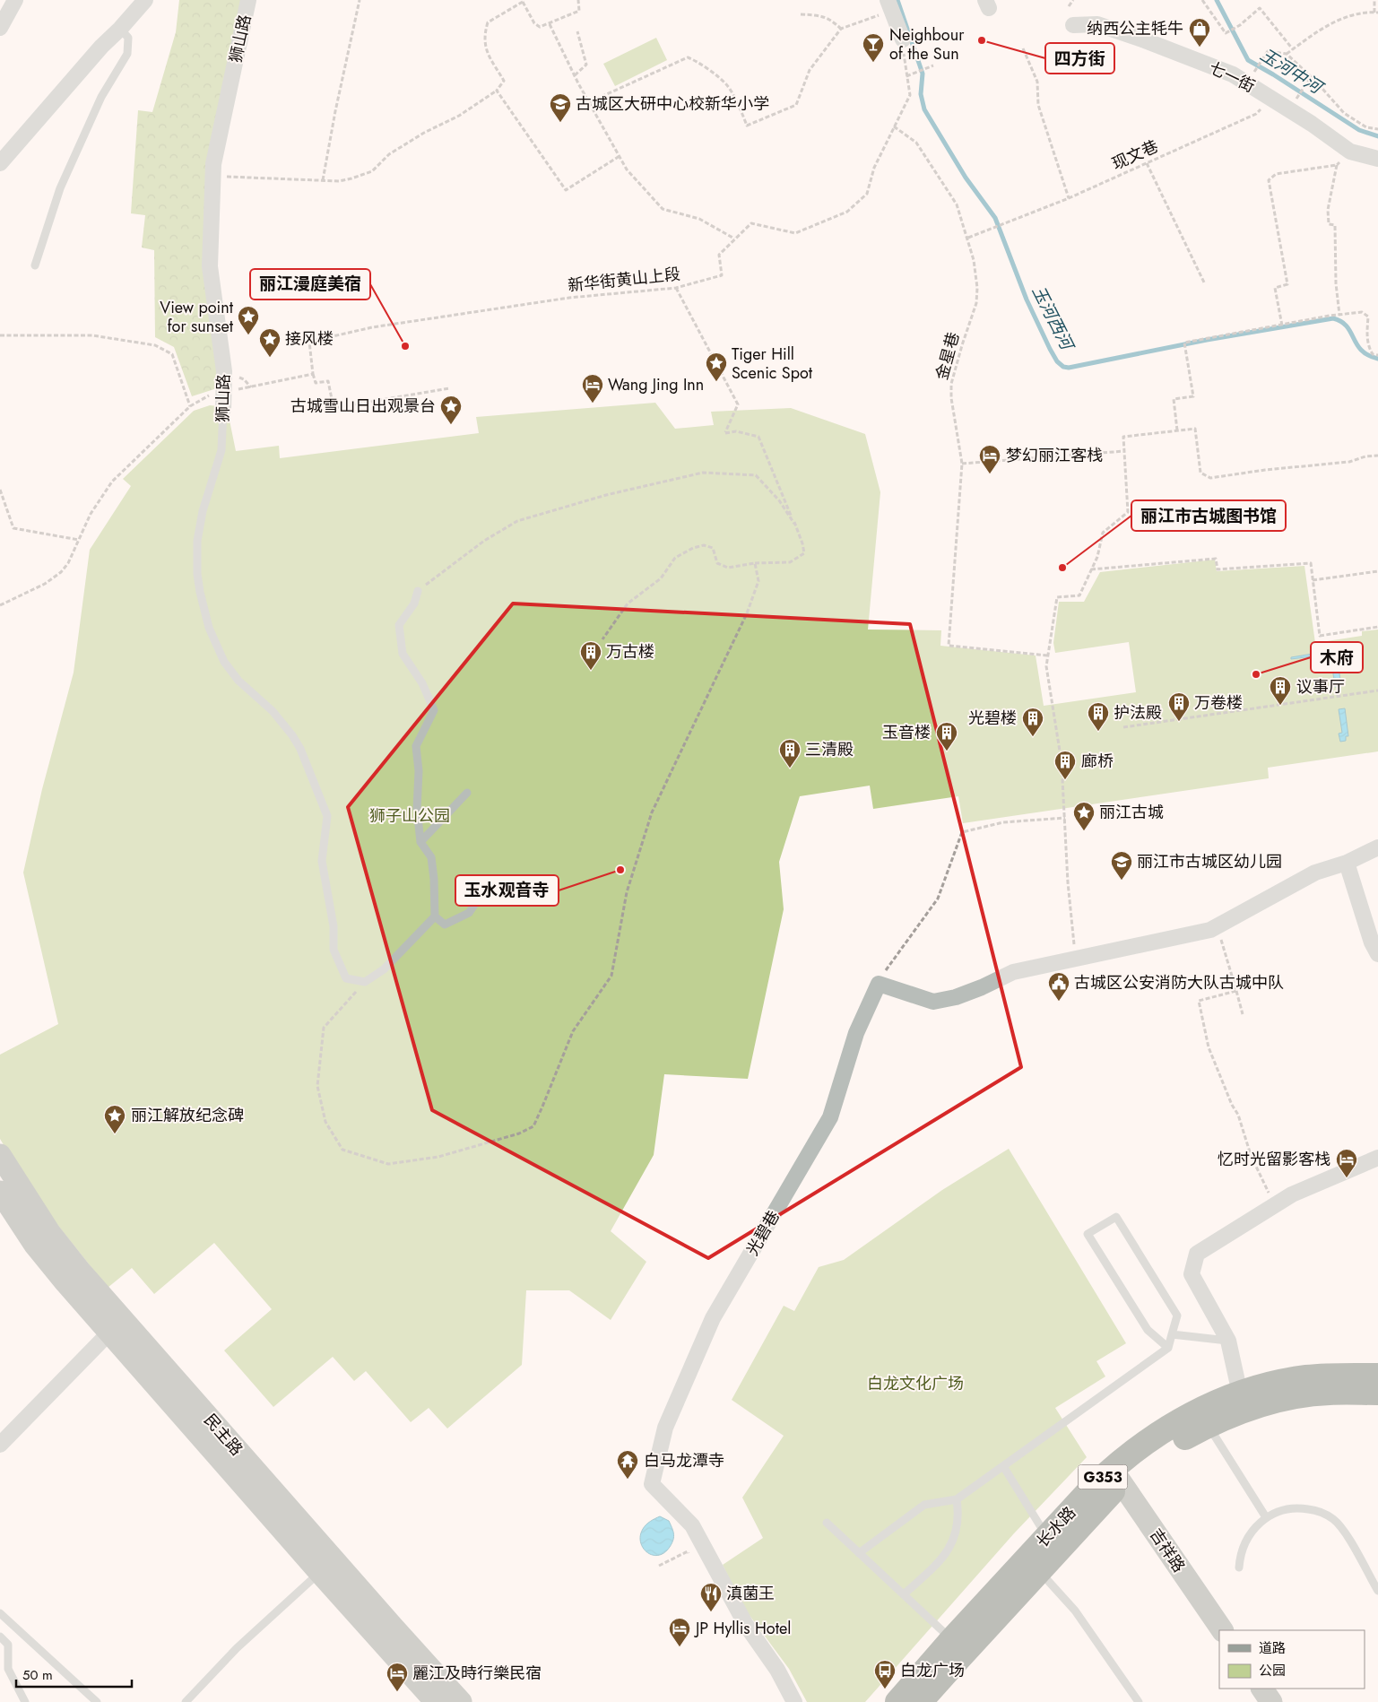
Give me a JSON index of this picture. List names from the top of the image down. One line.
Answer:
{"streets":{"highway":["G353","长水路"],"main road":["民主路","吉祥路"],"street":["狮山路","七一街","光碧巷"],"path":["现文巷","新华街黄山上段","金星巷"]},"crossings":[["七一街","现文巷"],["现文巷","金星巷"],["长水路","吉祥路"]],"water":["玉河中河","玉河西河"],"parks":["狮子山公园","白龙文化广场"],"places":{"other":["四方街","丽江漫庭美宿","丽江市古城图书馆","木府","玉水观音寺"],"shop":["纳西公主牦牛"],"bar":["Neighbour of the Sun"],"school or university":["古城区大研中心校新华小学","丽江市古城区幼儿园"],"place":["View point for sunset","接风楼","Tiger Hill Scenic Spot","古城雪山日出观景台","丽江古城","丽江解放纪念碑"],"hotel":["Wang Jing Inn","梦幻丽江客栈","忆时光留影客栈","JP Hyllis Hotel","麗江及時行樂民宿"],"building":["万古楼","议事厅","万卷楼","护法殿","光碧楼","玉音楼","三清殿","廊桥"],"public building":["古城区公安消防大队古城中队"],"temple":["白马龙潭寺"],"restaurant":["滇菌王"],"bus stop":["白龙广场"]},"legend":["道路","公园"],"scale_bar":"50 m"}
